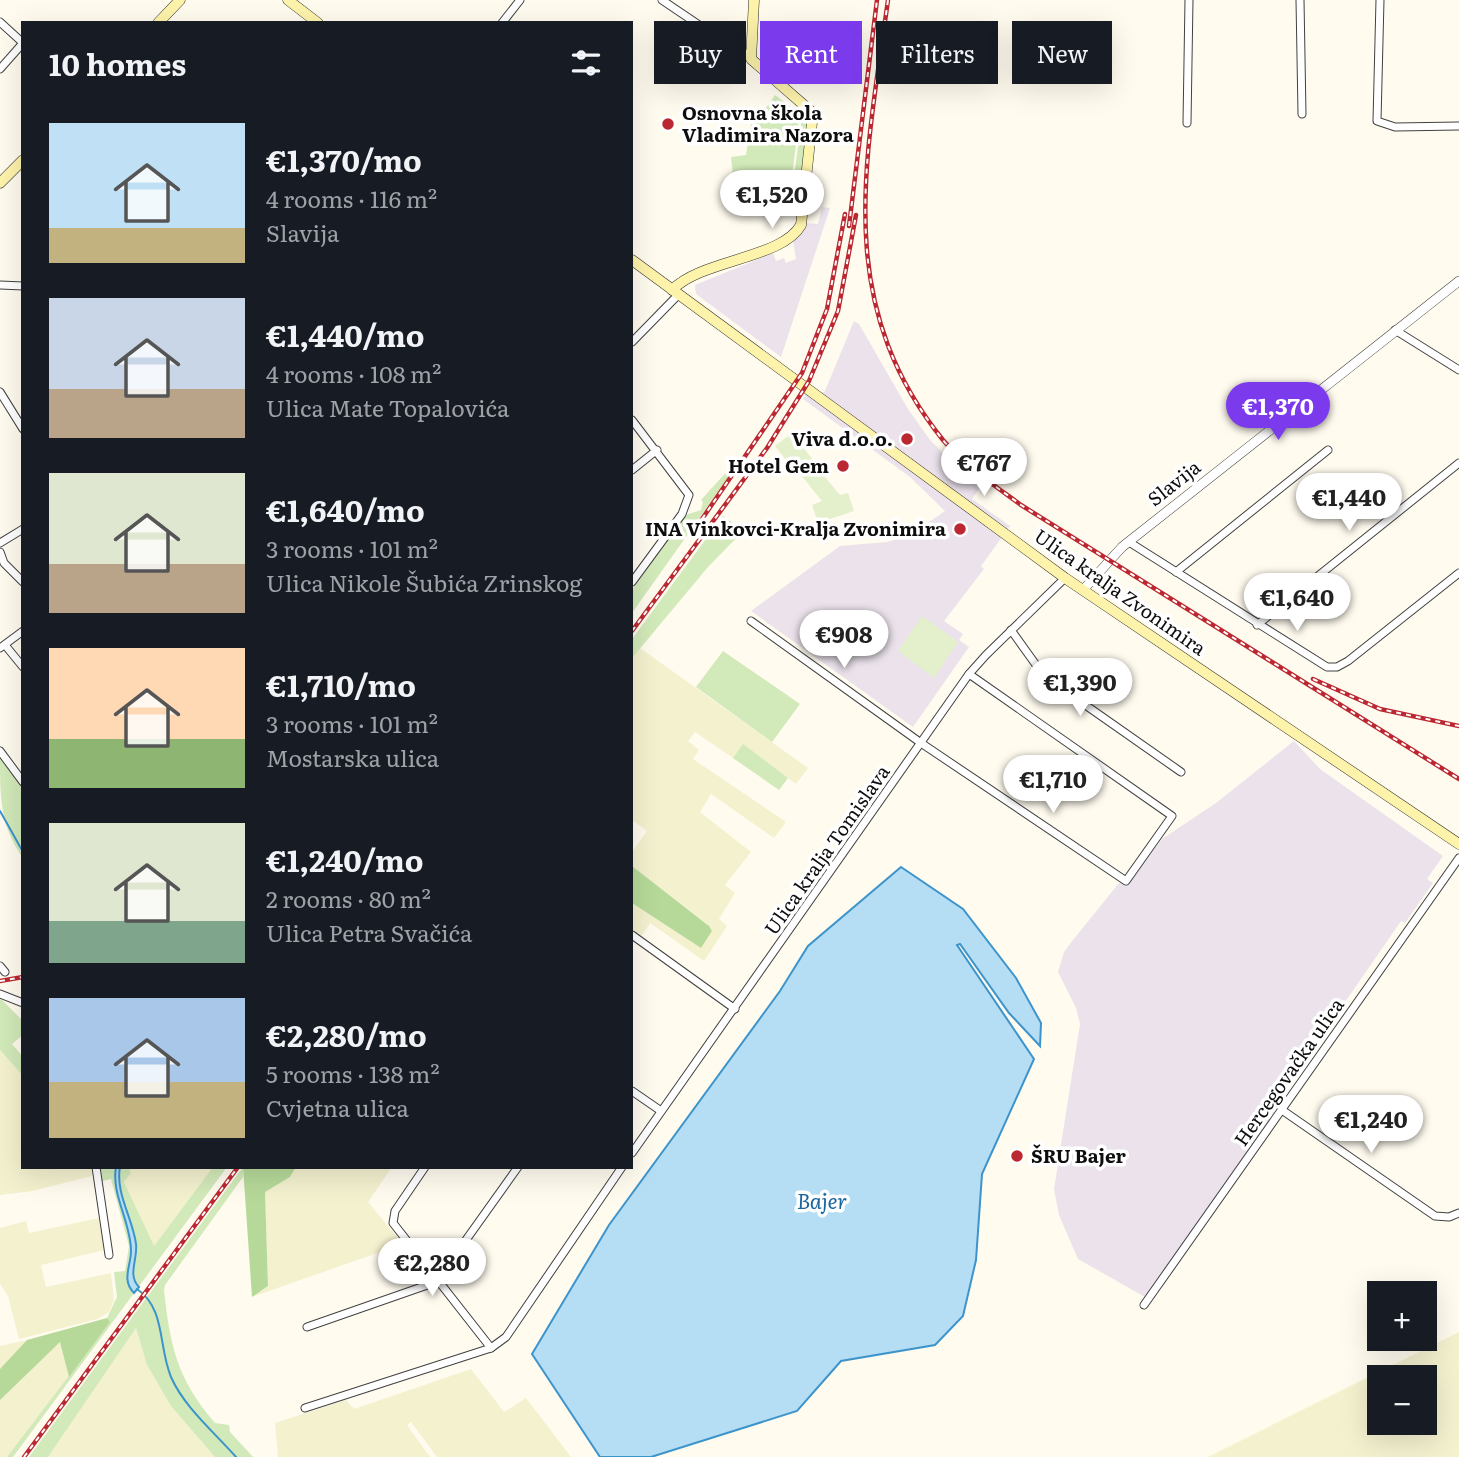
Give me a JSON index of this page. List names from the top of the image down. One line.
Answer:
{"streets":{"main road":["Ulica kralja Zvonimira"],"street":["Slavija","Ulica kralja Tomislava","Hercegovačka ulica"]},"crossings":[["Slavija","Ulica kralja Zvonimira"],["Ulica kralja Zvonimira","Ulica kralja Tomislava"]],"water":["Bajer"],"places":["Osnovna škola Vladimira Nazora","Viva d.o.o.","Hotel Gem","INA Vinkovci-Kralja Zvonimira","ŠRU Bajer"],"page":{"chip":["Buy","Rent","Filters","New"],"heading":"10 homes","list":[{"name":"€1,370/mo","note":"4 rooms · 116 m² · Slavija"},{"name":"€1,440/mo","note":"4 rooms · 108 m² · Ulica Mate Topalovića"},{"name":"€1,640/mo","note":"3 rooms · 101 m² · Ulica Nikole Šubića Zrinskog"},{"name":"€1,710/mo","note":"3 rooms · 101 m² · Mostarska ulica"},{"name":"€1,240/mo","note":"2 rooms · 80 m² · Ulica Petra Svačića"},{"name":"€2,280/mo","note":"5 rooms · 138 m² · Cvjetna ulica"}],"price":["€1,520","€1,370","€767","€1,440","€1,640","€908","€1,390","€1,710","€1,240","€2,280"],"map_buttons":["+","−"]}}
